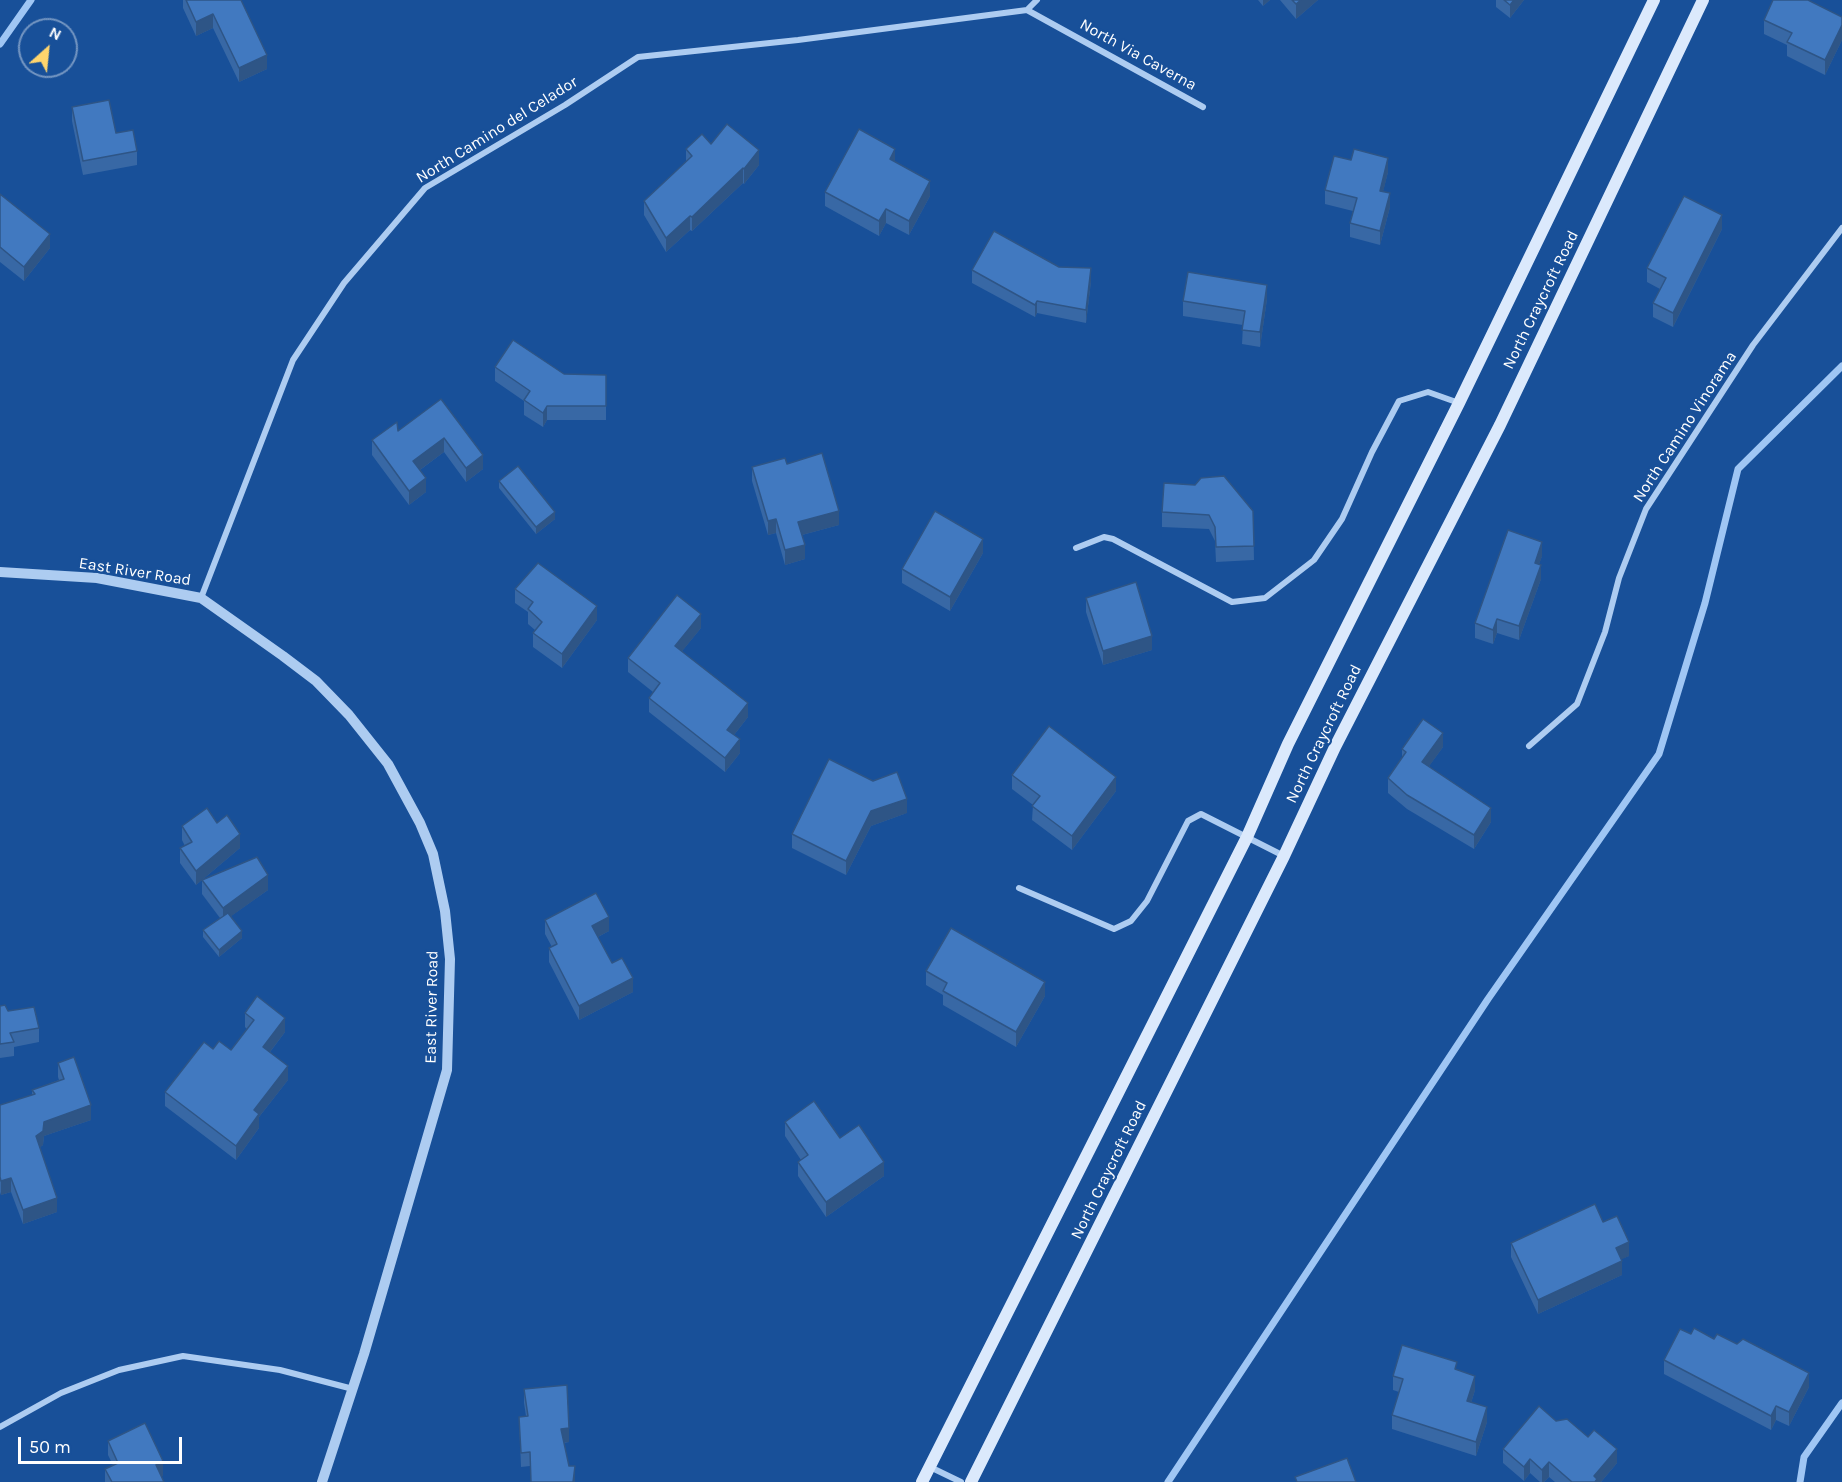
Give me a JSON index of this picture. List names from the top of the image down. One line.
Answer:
{"streets":{"main road":["North Craycroft Road"],"street":["North Via Caverna","North Camino del Celador","North Camino Vinorama","East River Road"]},"crossings":[["North Via Caverna","North Camino del Celador"],["North Camino del Celador","East River Road"]],"scale_bar":"50 m","north":"top right"}
